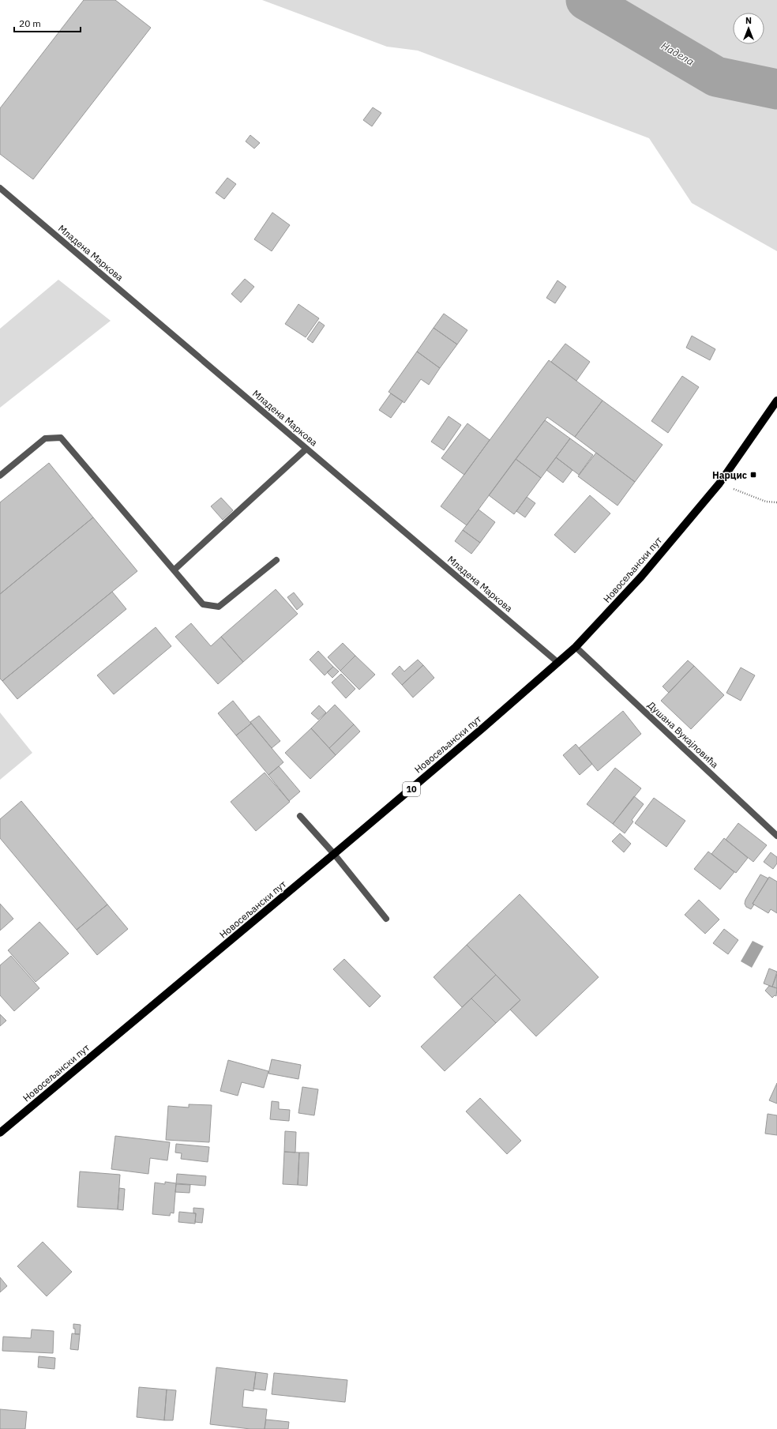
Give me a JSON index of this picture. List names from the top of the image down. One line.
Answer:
{"streets":{"main road":["Новосељански пут","10"],"street":["Младена Маркова","Душана Вукајловића"]},"crossings":[["Младена Маркова","Новосељански пут"],["Новосељански пут","Душана Вукајловића"]],"water":["Надела"],"places":{"transit":["Нарцис"]},"scale_bar":"20 m","north":"top"}
